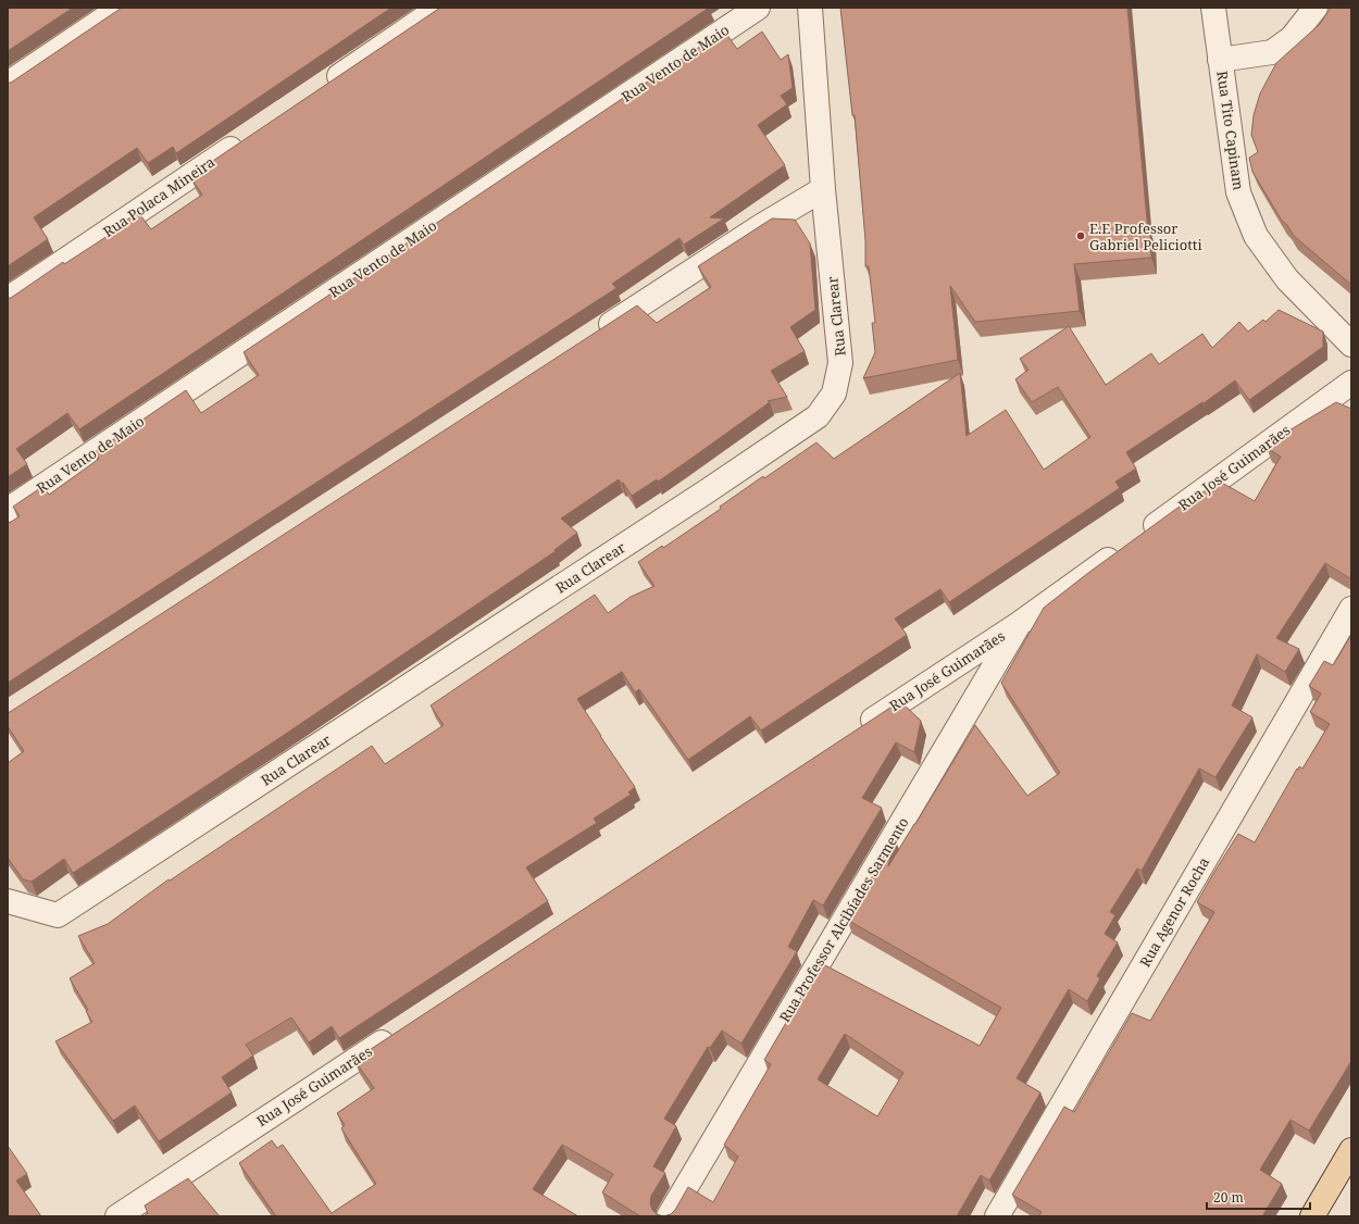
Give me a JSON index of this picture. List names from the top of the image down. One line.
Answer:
{"streets":{"street":["Rua Vento de Maio","Rua Tito Capinam","Rua Polaca Mineira","Rua Clarear","Rua José Guimarães","Rua Agenor Rocha","Rua Professor Alcibíades Sarmento"]},"crossings":[["Rua José Guimarães","Rua Professor Alcibíades Sarmento"]],"places":["E.E Professor Gabriel Peliciotti"],"scale_bar":"20 m"}
